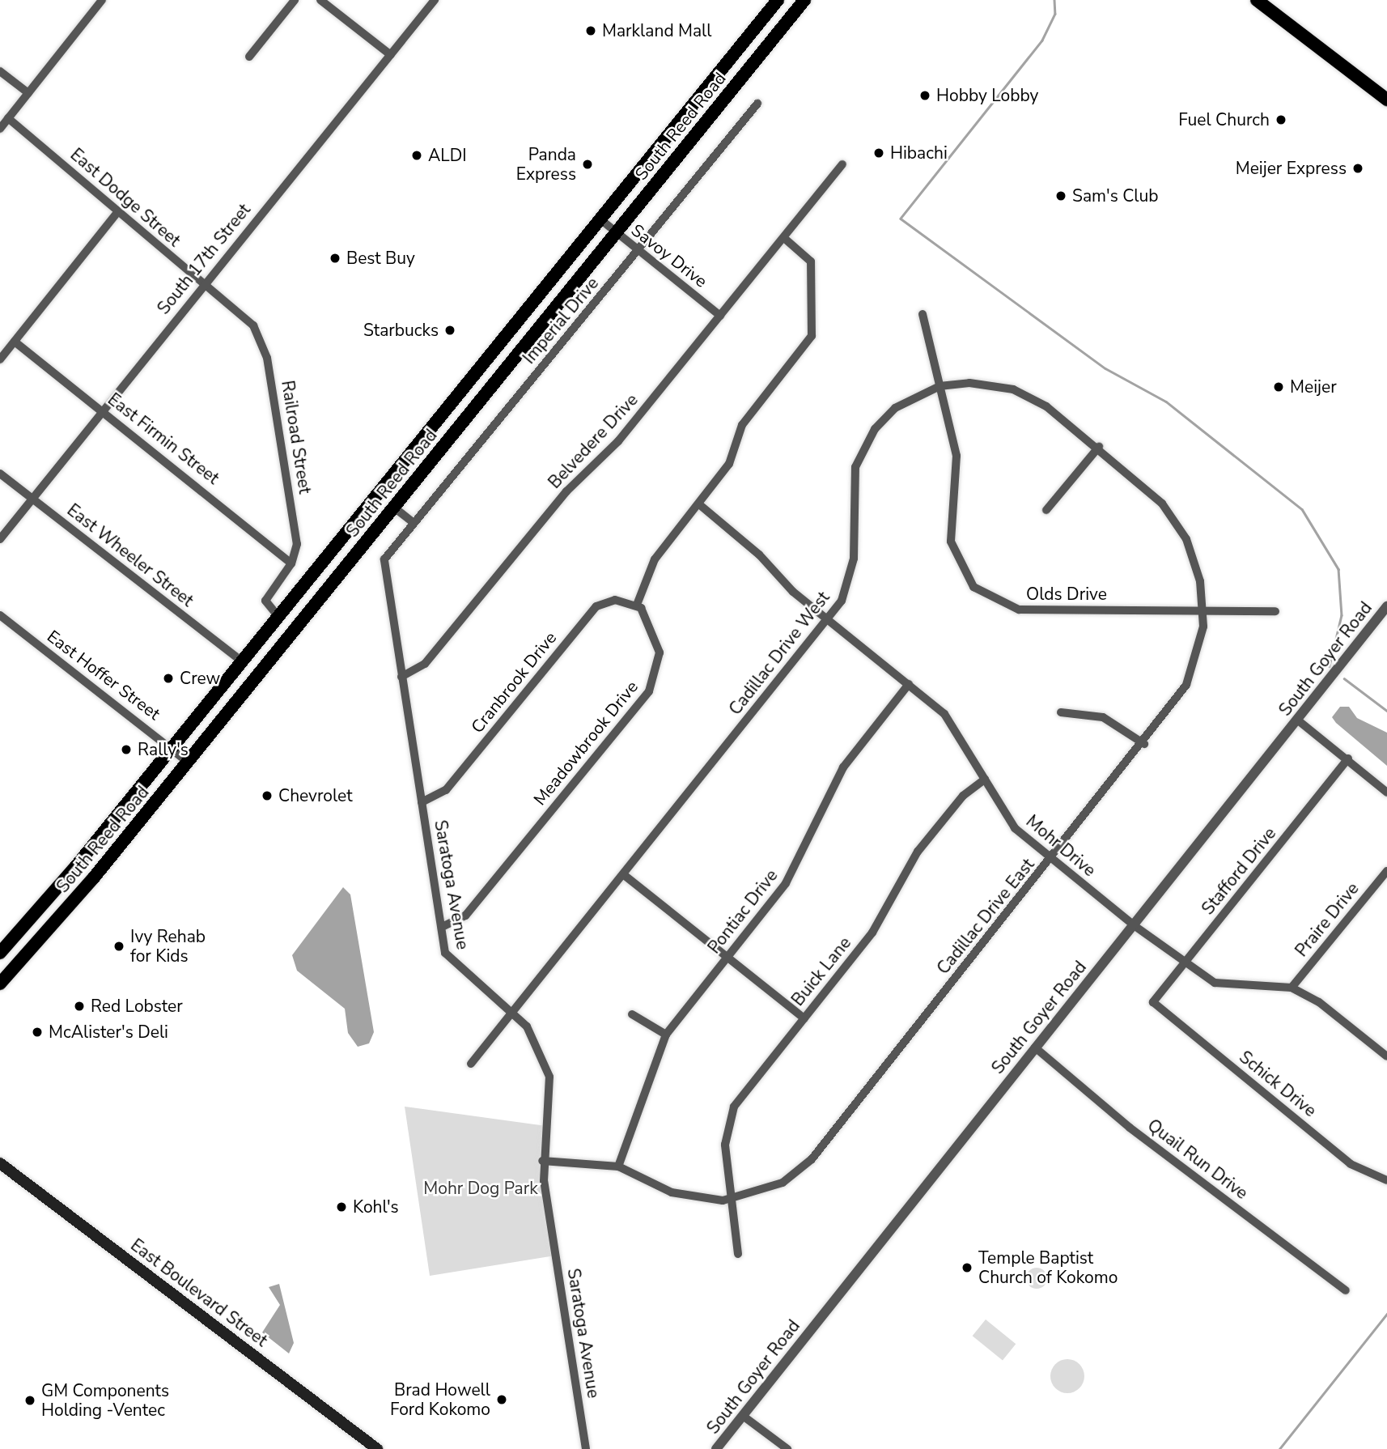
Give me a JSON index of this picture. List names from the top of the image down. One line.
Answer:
{"streets":{"main road":["South Reed Road","East Boulevard Street"],"street":["East Dodge Street","Savoy Drive","South 17th Street","Imperial Drive","Railroad Street","East Firmin Street","Belvedere Drive","East Wheeler Street","Olds Drive","Cadillac Drive West","South Goyer Road","East Hoffer Street","Cranbrook Drive","Meadowbrook Drive","Mohr Drive","Stafford Drive","Saratoga Avenue","Pontiac Drive","Cadillac Drive East","Praire Drive","Buick Lane","Schick Drive","Quail Run Drive"]},"crossings":[["South Reed Road","Savoy Drive"],["South Reed Road","East Wheeler Street"],["South Reed Road","East Hoffer Street"],["East Dodge Street","South 17th Street"],["East Dodge Street","Railroad Street"],["Savoy Drive","Imperial Drive"],["Savoy Drive","Belvedere Drive"],["South 17th Street","East Firmin Street"],["South 17th Street","East Wheeler Street"],["Imperial Drive","Saratoga Avenue"],["Railroad Street","East Firmin Street"],["Belvedere Drive","Saratoga Avenue"],["Olds Drive","Cadillac Drive West"],["Olds Drive","Cadillac Drive East"],["Cadillac Drive West","Mohr Drive"],["Cadillac Drive West","Saratoga Avenue"],["Cadillac Drive West","Cadillac Drive East"],["South Goyer Road","Mohr Drive"],["South Goyer Road","Quail Run Drive"],["Cranbrook Drive","Meadowbrook Drive"],["Cranbrook Drive","Saratoga Avenue"],["Meadowbrook Drive","Saratoga Avenue"],["Mohr Drive","Stafford Drive"],["Mohr Drive","Pontiac Drive"],["Mohr Drive","Cadillac Drive East"],["Mohr Drive","Praire Drive"],["Mohr Drive","Buick Lane"],["Stafford Drive","Schick Drive"],["Saratoga Avenue","Cadillac Drive East"],["Pontiac Drive","Cadillac Drive East"],["Cadillac Drive East","Buick Lane"]],"parks":["Mohr Dog Park"],"places":["Markland Mall","Hobby Lobby","Fuel Church","Hibachi","ALDI","Panda Express","Meijer Express","Sam's Club","Best Buy","Starbucks","Meijer","Crew","Rally's","Chevrolet","Ivy Rehab for Kids","Red Lobster","McAlister's Deli","Kohl's","Temple Baptist Church of Kokomo","Brad Howell Ford Kokomo","GM Components Holding -Ventec"]}
